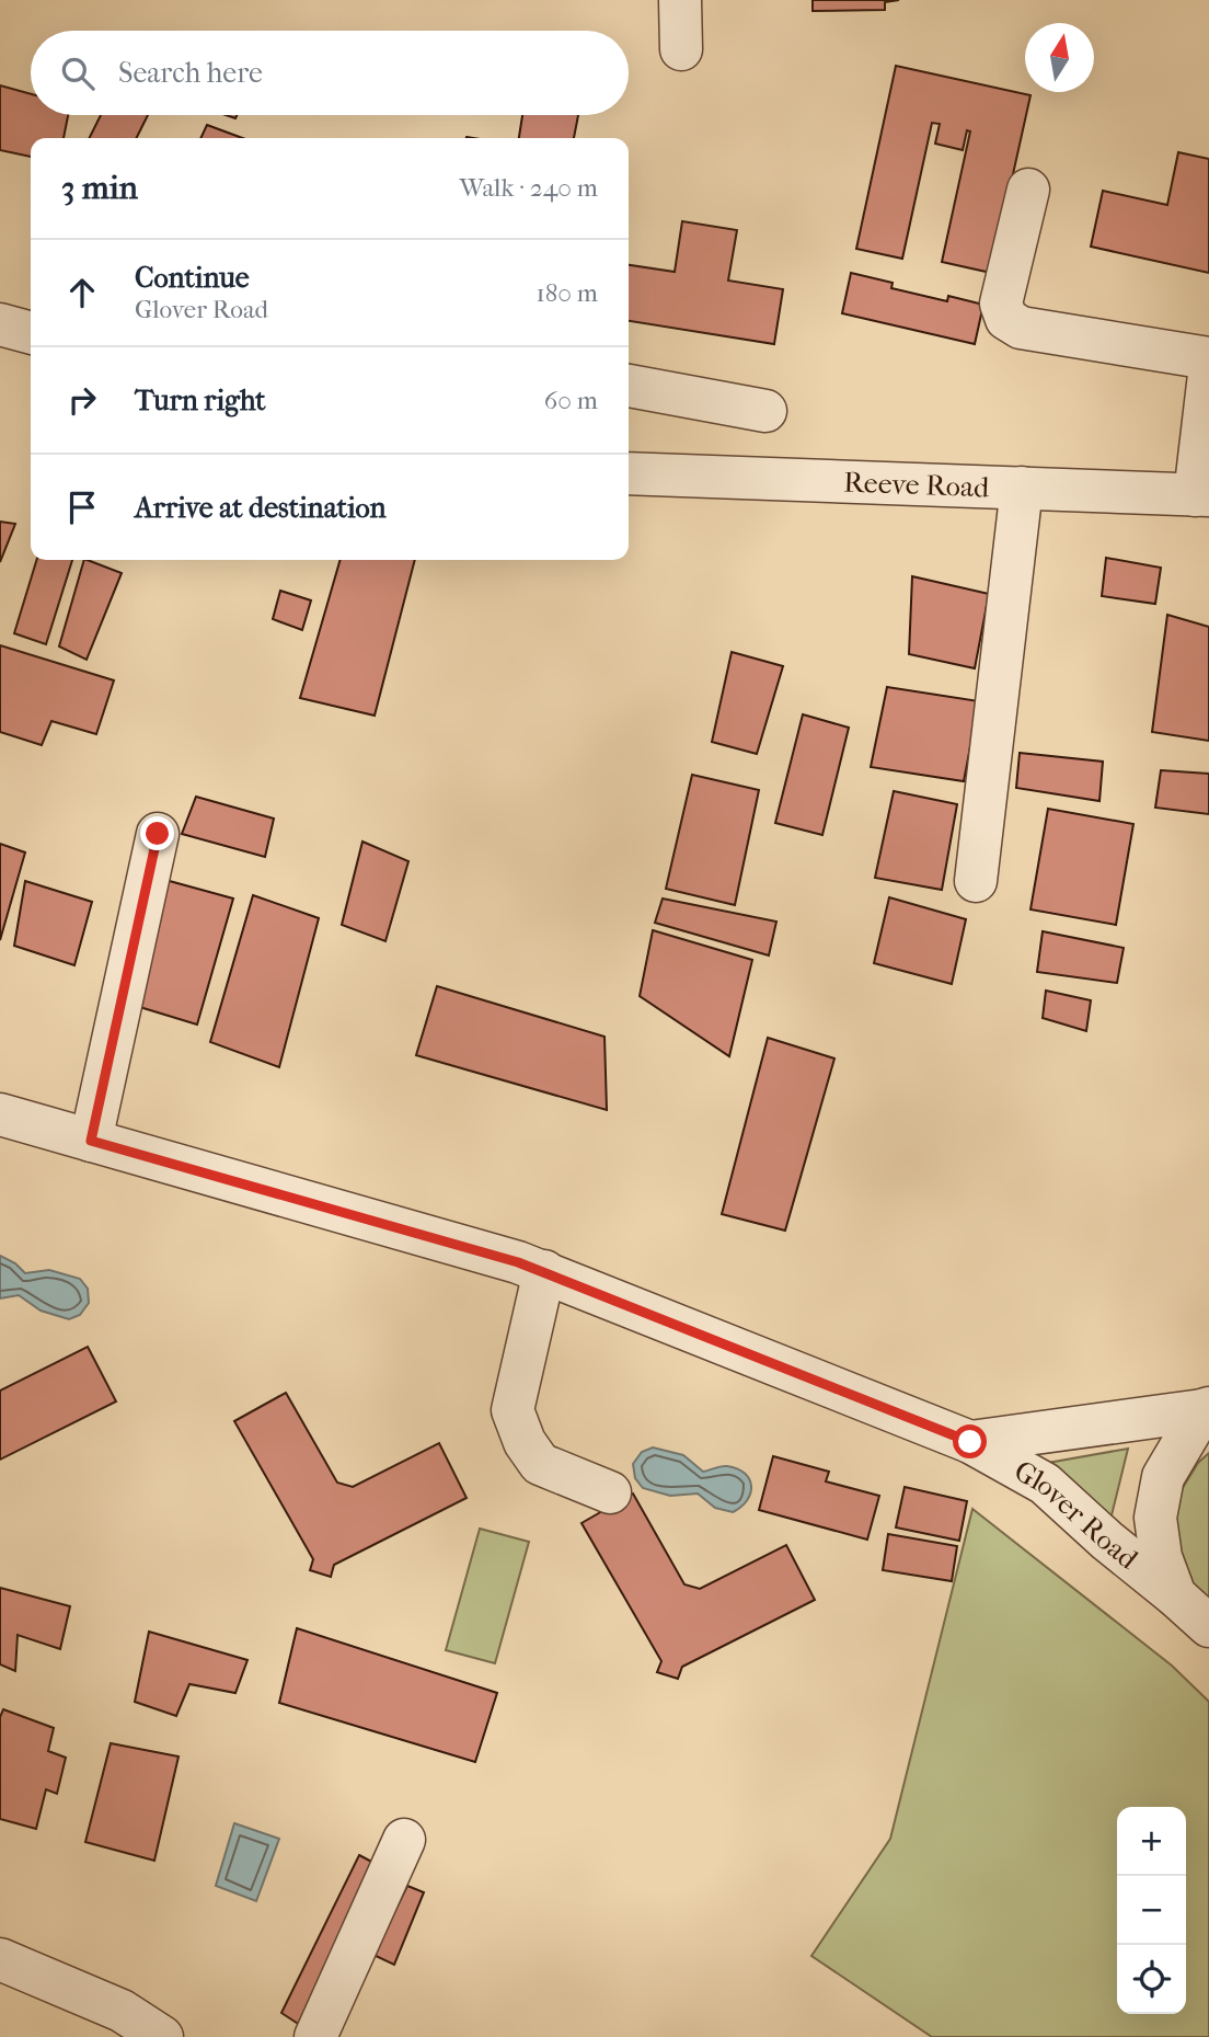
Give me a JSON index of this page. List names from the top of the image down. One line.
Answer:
{"streets":{"street":["Reeve Road","Glover Road"]},"north":"top","page":{"search":"Search here","heading":["3 min","Walk · 240 m"],"list":[["Continue","Glover Road","180 m"],["Turn right","60 m"],"Arrive at destination"],"map_buttons":["+","−"]}}
